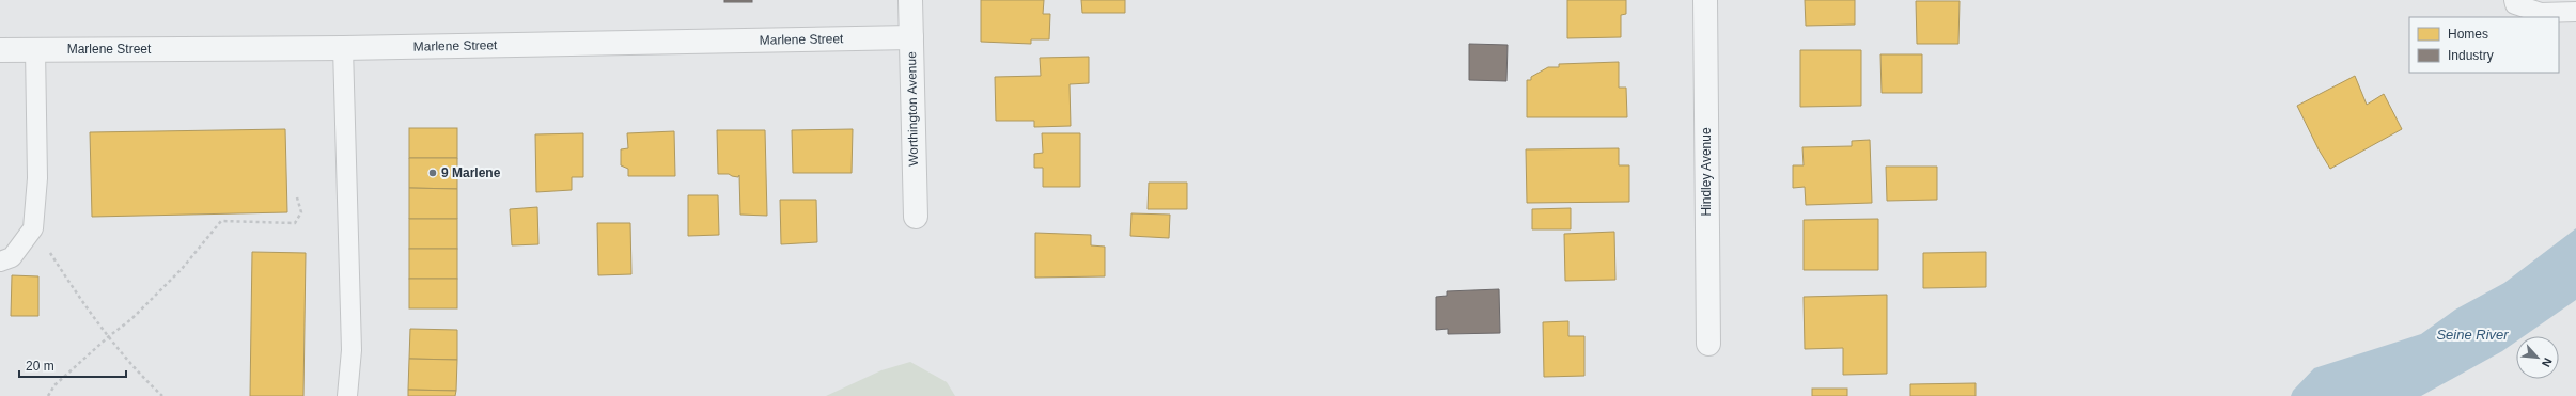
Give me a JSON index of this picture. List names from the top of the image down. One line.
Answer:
{"streets":{"street":["Marlene Street","Worthington Avenue","Hindley Avenue"]},"crossings":[["Marlene Street","Worthington Avenue"]],"water":["Seine River"],"places":["9 Marlene"],"legend":["Homes","Industry"],"scale_bar":"20 m","north":"bottom right"}
